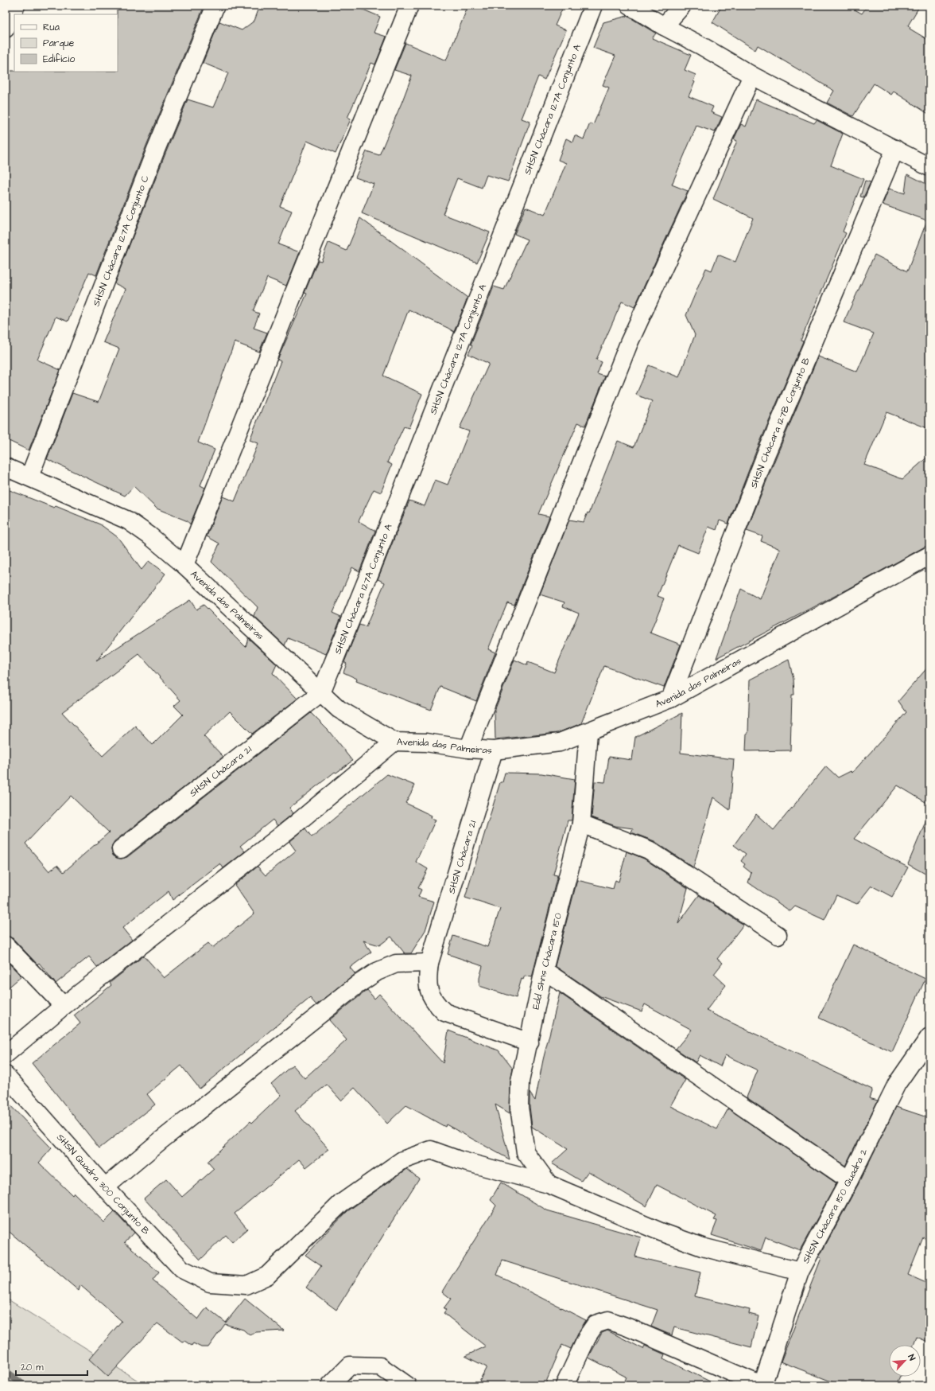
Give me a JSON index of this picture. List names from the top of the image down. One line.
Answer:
{"streets":{"street":["SHSN Chácara 127A Conjunto A","SHSN Chácara 127A Conjunto C","SHSN Chácara 127B Conjunto B","Avenida das Palmeiras","SHSN Chácara 21","Edd Shns Chácara 150","SHSN Quadra 300 Conjunto B","SHSN Chácara 150 Quadra 2"]},"crossings":[["SHSN Chácara 127A Conjunto A","Avenida das Palmeiras"],["SHSN Chácara 127A Conjunto A","SHSN Chácara 21"],["SHSN Chácara 127A Conjunto C","Avenida das Palmeiras"],["SHSN Chácara 127B Conjunto B","Avenida das Palmeiras"],["Avenida das Palmeiras","SHSN Chácara 21"],["Avenida das Palmeiras","Edd Shns Chácara 150"],["SHSN Chácara 21","Edd Shns Chácara 150"],["Edd Shns Chácara 150","SHSN Quadra 300 Conjunto B"]],"legend":["Rua","Parque","Edifício"],"scale_bar":"20 m","north":"top right"}
